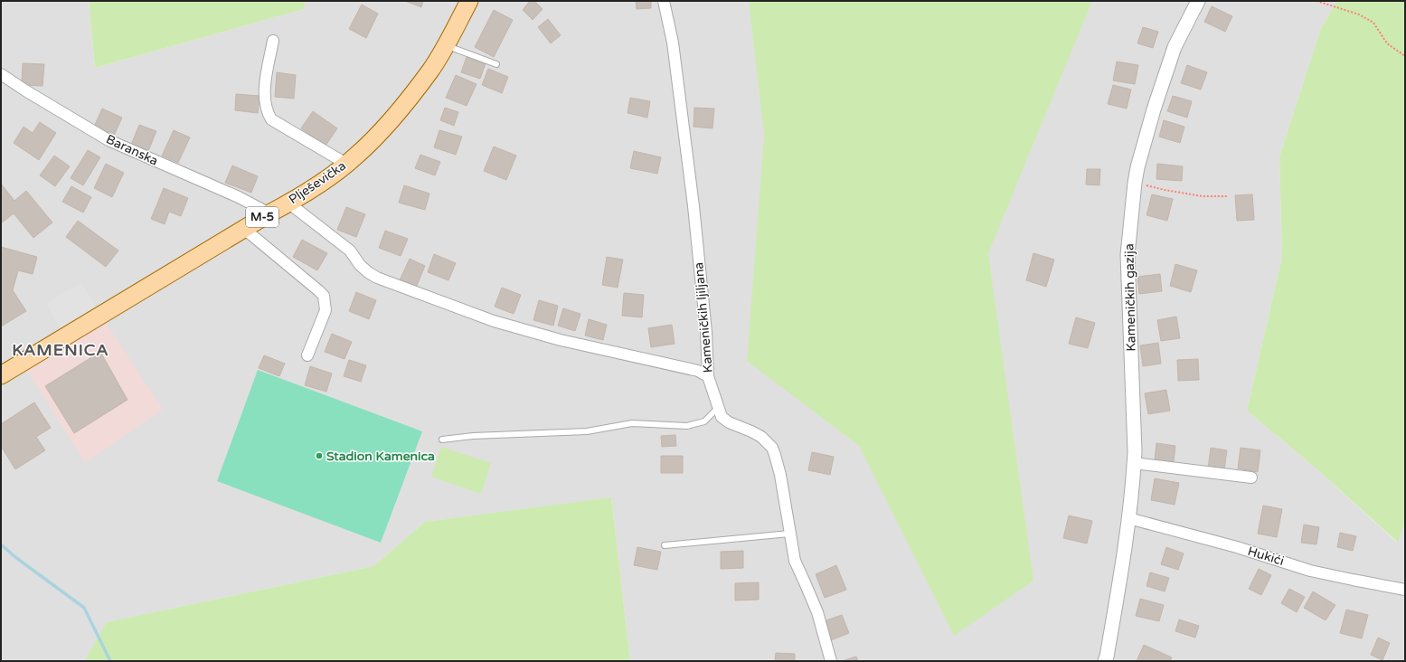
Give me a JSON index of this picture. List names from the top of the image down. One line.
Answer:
{"streets":{"main road":["Plješevička","M-5"],"street":["Baranska","Kameničkih gazija","Kameničkih ljiljana","Hukići"]},"crossings":[["Baranska","Plješevička"],["Kameničkih gazija","Hukići"]],"districts":["KAMENICA"],"places":["Stadion Kamenica"]}
